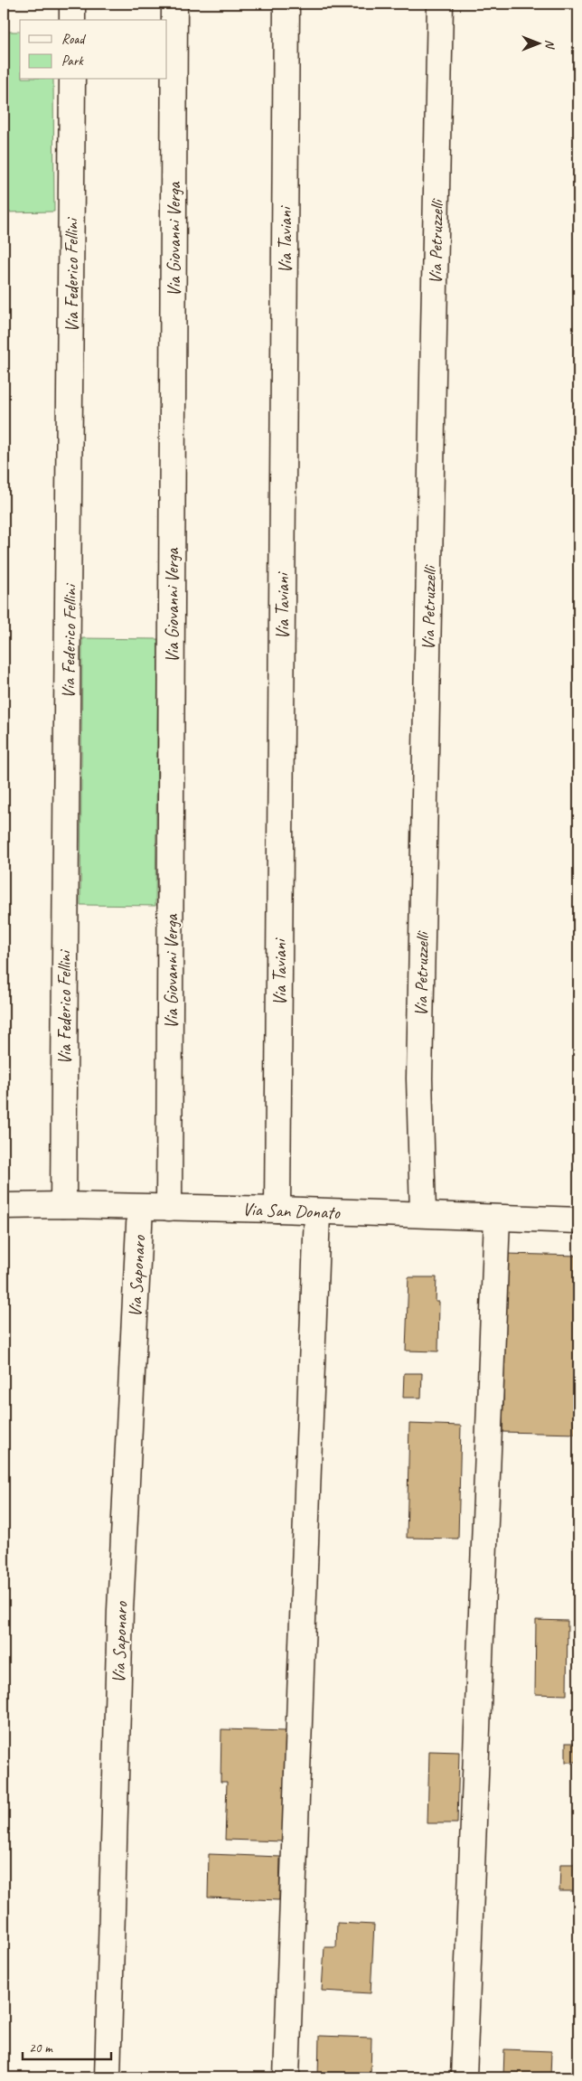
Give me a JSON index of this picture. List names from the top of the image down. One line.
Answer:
{"streets":{"street":["Via Giovanni Verga","Via Taviani","Via Petruzzelli","Via Federico Fellini","Via San Donato","Via Saponaro"]},"crossings":[["Via Giovanni Verga","Via San Donato"],["Via Taviani","Via San Donato"],["Via Petruzzelli","Via San Donato"],["Via Federico Fellini","Via San Donato"],["Via San Donato","Via Saponaro"]],"legend":["Road","Park"],"scale_bar":"20 m","north":"right"}
